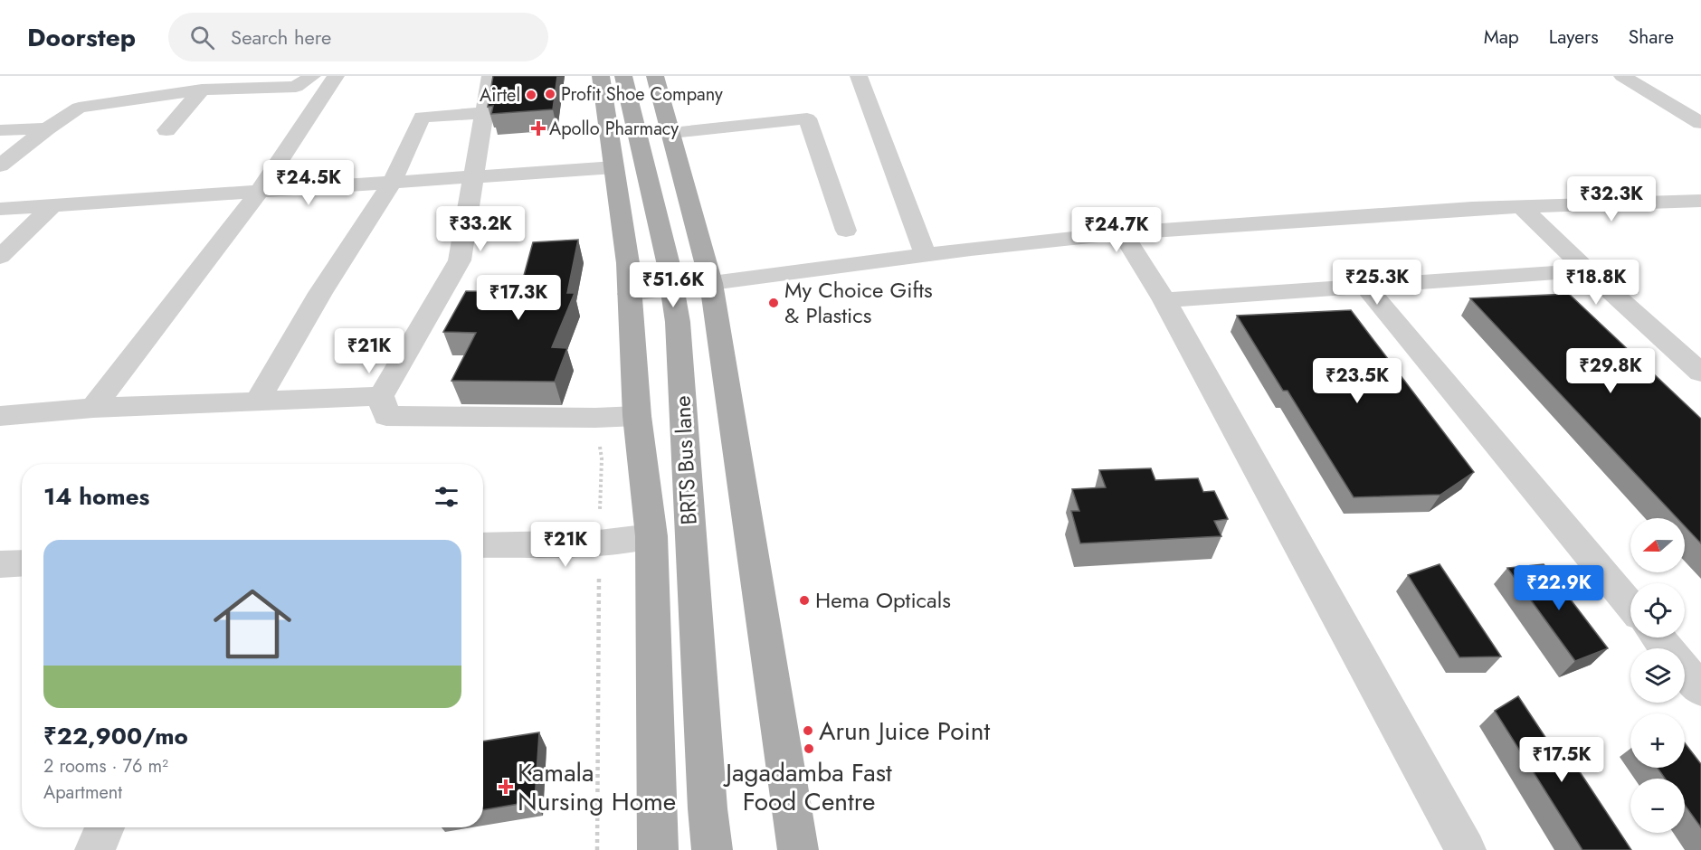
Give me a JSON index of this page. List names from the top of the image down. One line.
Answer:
{"streets":{"main road":["BRTS Bus lane"]},"places":{"other":["Profit Shoe Company","Airtel","My Choice Gifts & Plastics","Hema Opticals","Arun Juice Point","Jagadamba Fast Food Centre"],"health":["Apollo Pharmacy","Kamala Nursing Home"]},"north":"left","page":{"header":"Doorstep","search":"Search here","nav":["Map","Layers","Share"],"price":["₹24.5K","₹32.3K","₹33.2K","₹24.7K","₹25.3K","₹18.8K","₹51.6K","₹17.3K","₹21K","₹29.8K","₹23.5K","₹21K","₹22.9K","₹17.5K"],"heading":"14 homes","map_buttons":["+","−"],"list":[{"name":"₹22,900/mo","note":"2 rooms · 76 m² · Apartment"}]}}
